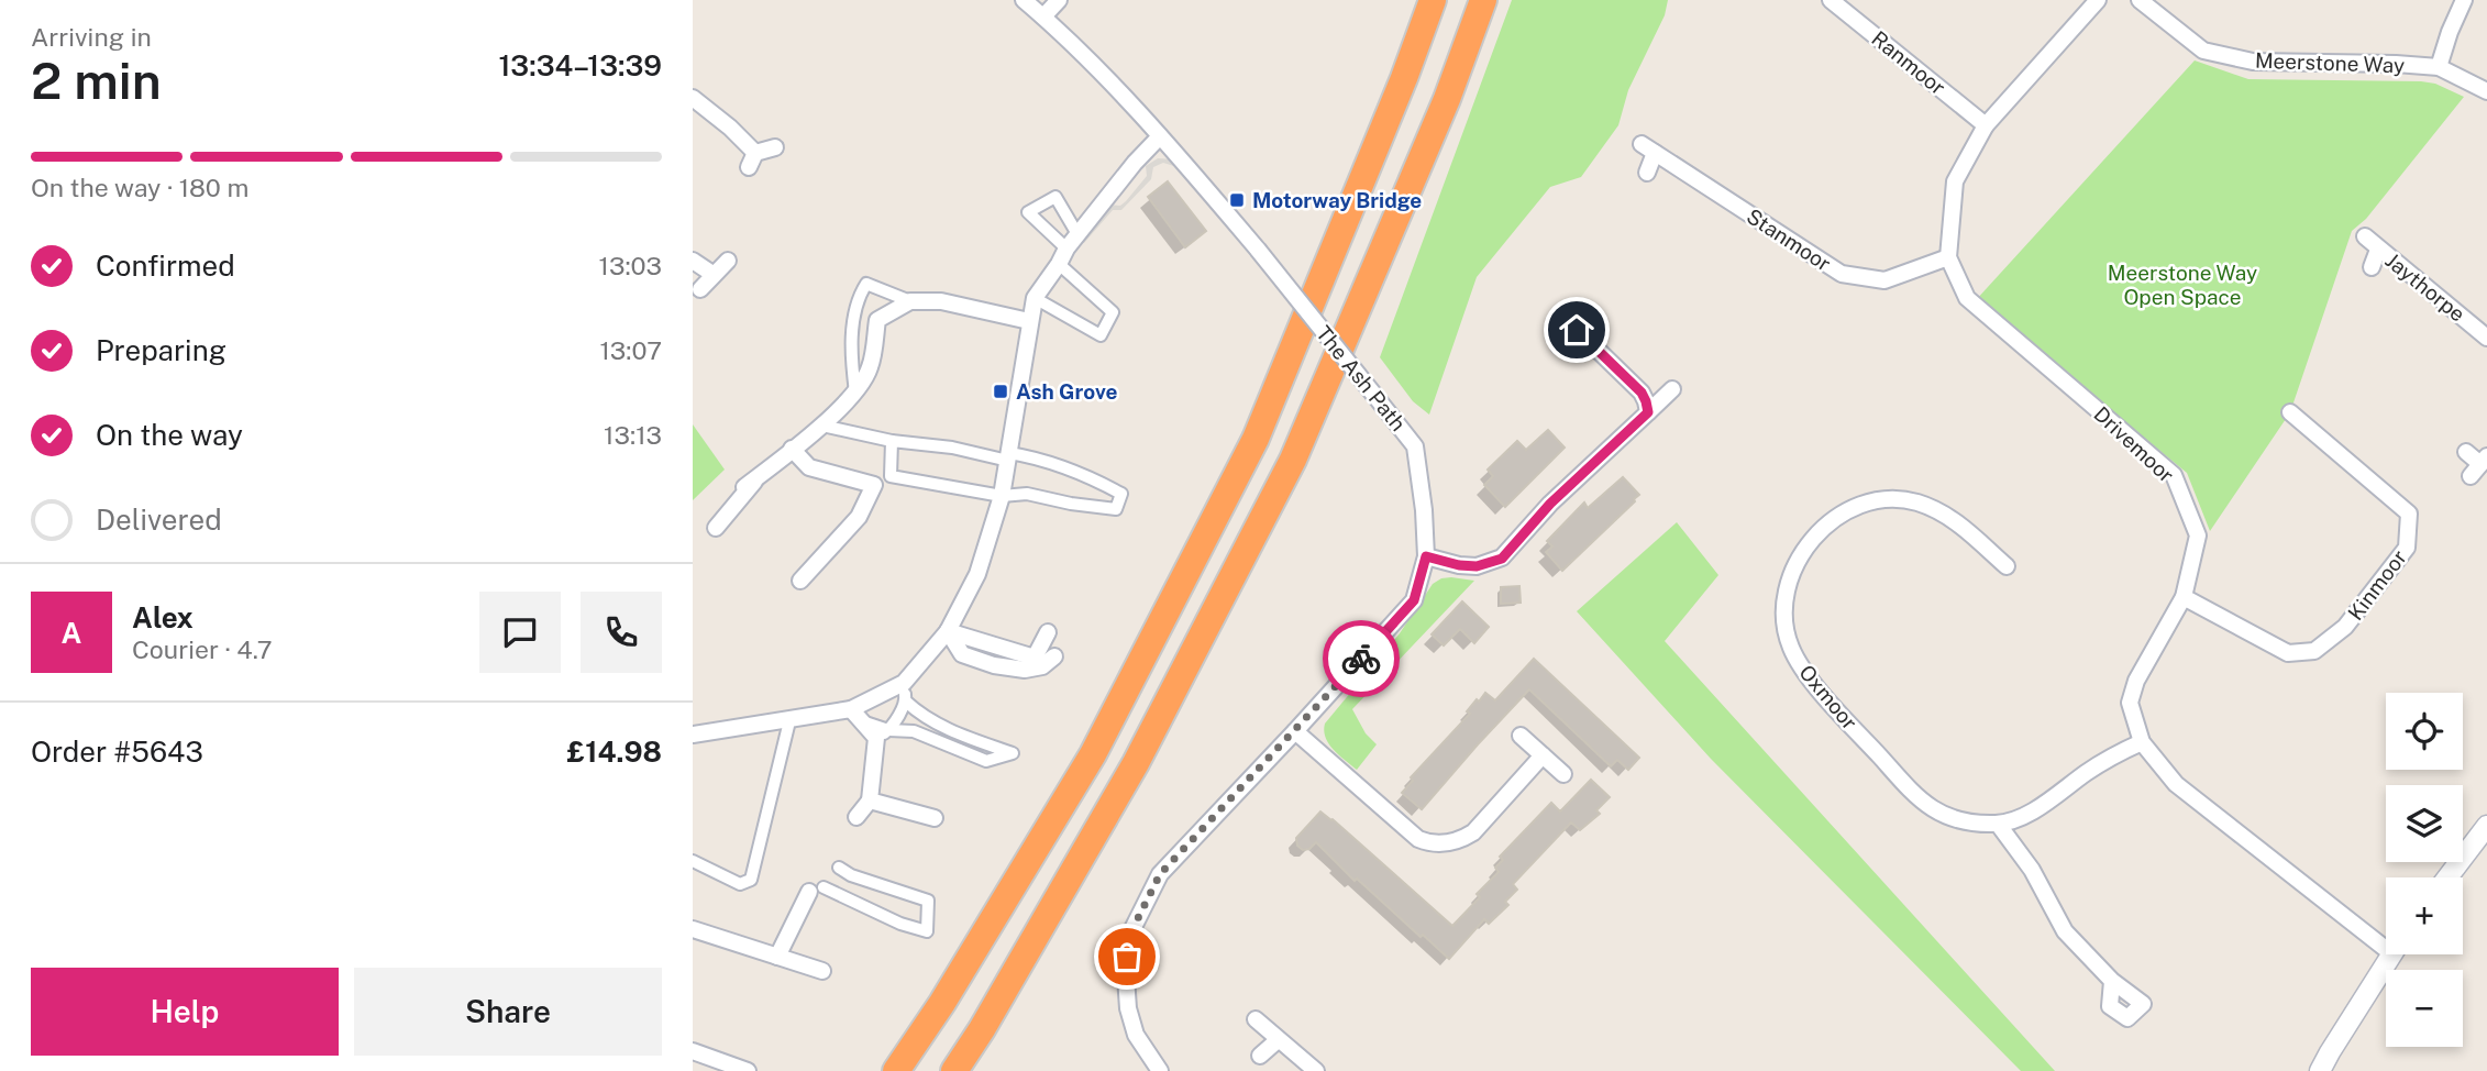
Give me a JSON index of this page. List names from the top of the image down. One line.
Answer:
{"streets":{"street":["Ranmoor","Meerstone Way","Stanmoor","Jaythorpe","The Ash Path","Drivemoor","Kinmoor","Oxmoor"]},"crossings":[["Ranmoor","Drivemoor"],["Stanmoor","Drivemoor"],["Drivemoor","Kinmoor"],["Drivemoor","Oxmoor"]],"parks":["Meerstone Way Open Space"],"places":{"transit":["Motorway Bridge","Ash Grove"]},"page":{"heading":["2 min","Arriving in","13:34–13:39"],"panel":["Alex","Courier · 4.7","Order #5643","£14.98"],"bar":"On the way · 180 m","list":[["Confirmed","13:03"],["Preparing","13:07"],["On the way","13:13"],"Delivered"],"round":"A","map_buttons":["+","−"],"buttons":["Help","Share"]}}
